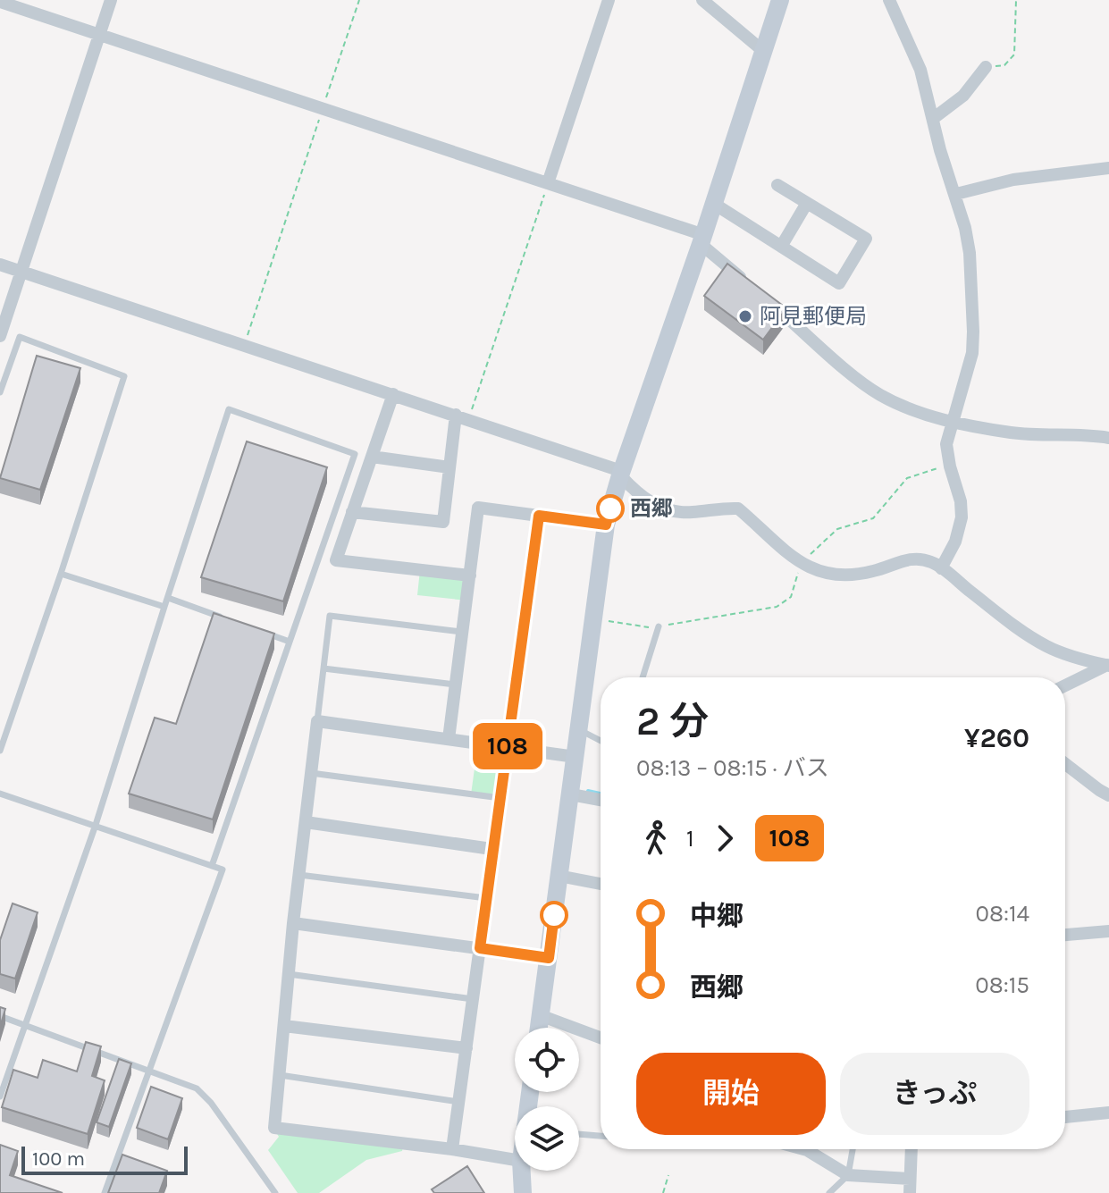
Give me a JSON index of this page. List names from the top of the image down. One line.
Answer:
{"places":["阿見郵便局","西郷"],"lines":["bus line 108"],"scale_bar":"100 m","page":{"on_map":"108","heading":["2 分","08:13 – 08:15 · バス","¥260"],"legs":["1","108"],"list":[{"name":"中郷","value":"08:14"},{"name":"西郷","value":"08:15"}],"buttons":["開始","きっぷ"],"scale":"100 m"}}
